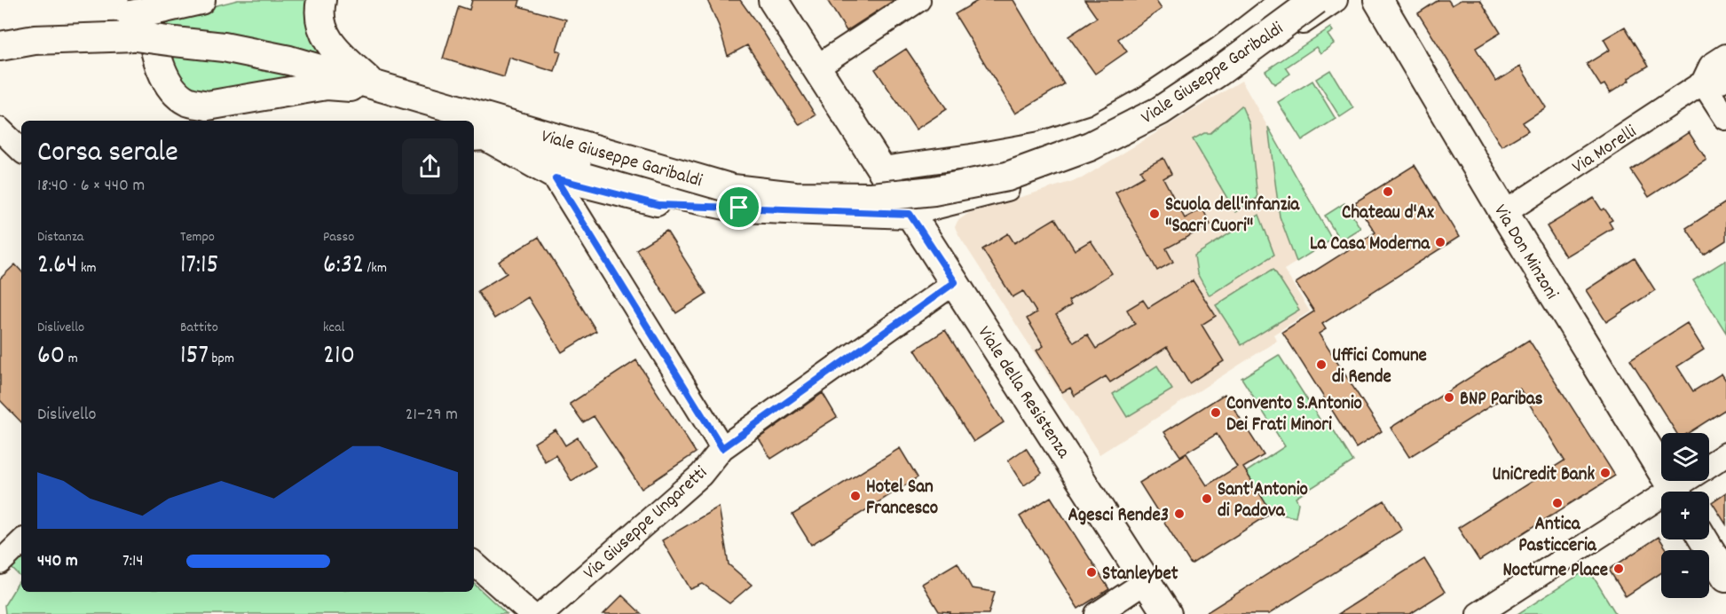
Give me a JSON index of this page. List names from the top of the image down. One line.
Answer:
{"streets":{"main road":["Viale Giuseppe Garibaldi","Via Don Minzoni","Viale della Resistenza"],"street":["Via Morelli","Via Giuseppe Ungaretti"]},"crossings":[["Via Morelli","Via Don Minzoni"],["Viale della Resistenza","Via Giuseppe Ungaretti"]],"places":["Chateau d'Ax","Scuola dell'infanzia \"Sacri Cuori\"","La Casa Moderna","Uffici Comune di Rende","BNP Paribas","Convento S.Antonio Dei Frati Minori","UniCredit Bank","Hotel San Francesco","Sant'Antonio di Padova","Antica Pasticceria","Agesci Rende3","Nocturne Place","Stanleybet"],"page":{"heading":["Corsa serale","18:40 · 6 × 440 m"],"stats":[["Distanza","2.64 km"],["Tempo","17:15"],["Passo","6:32 /km"],["Dislivello","60 m"],["Battito","157 bpm"],["kcal","210"]],"chart":["Dislivello","21–29 m"],"map_buttons":["+","−"],"list":[{"name":"440 m","note":"7:14"}]}}
